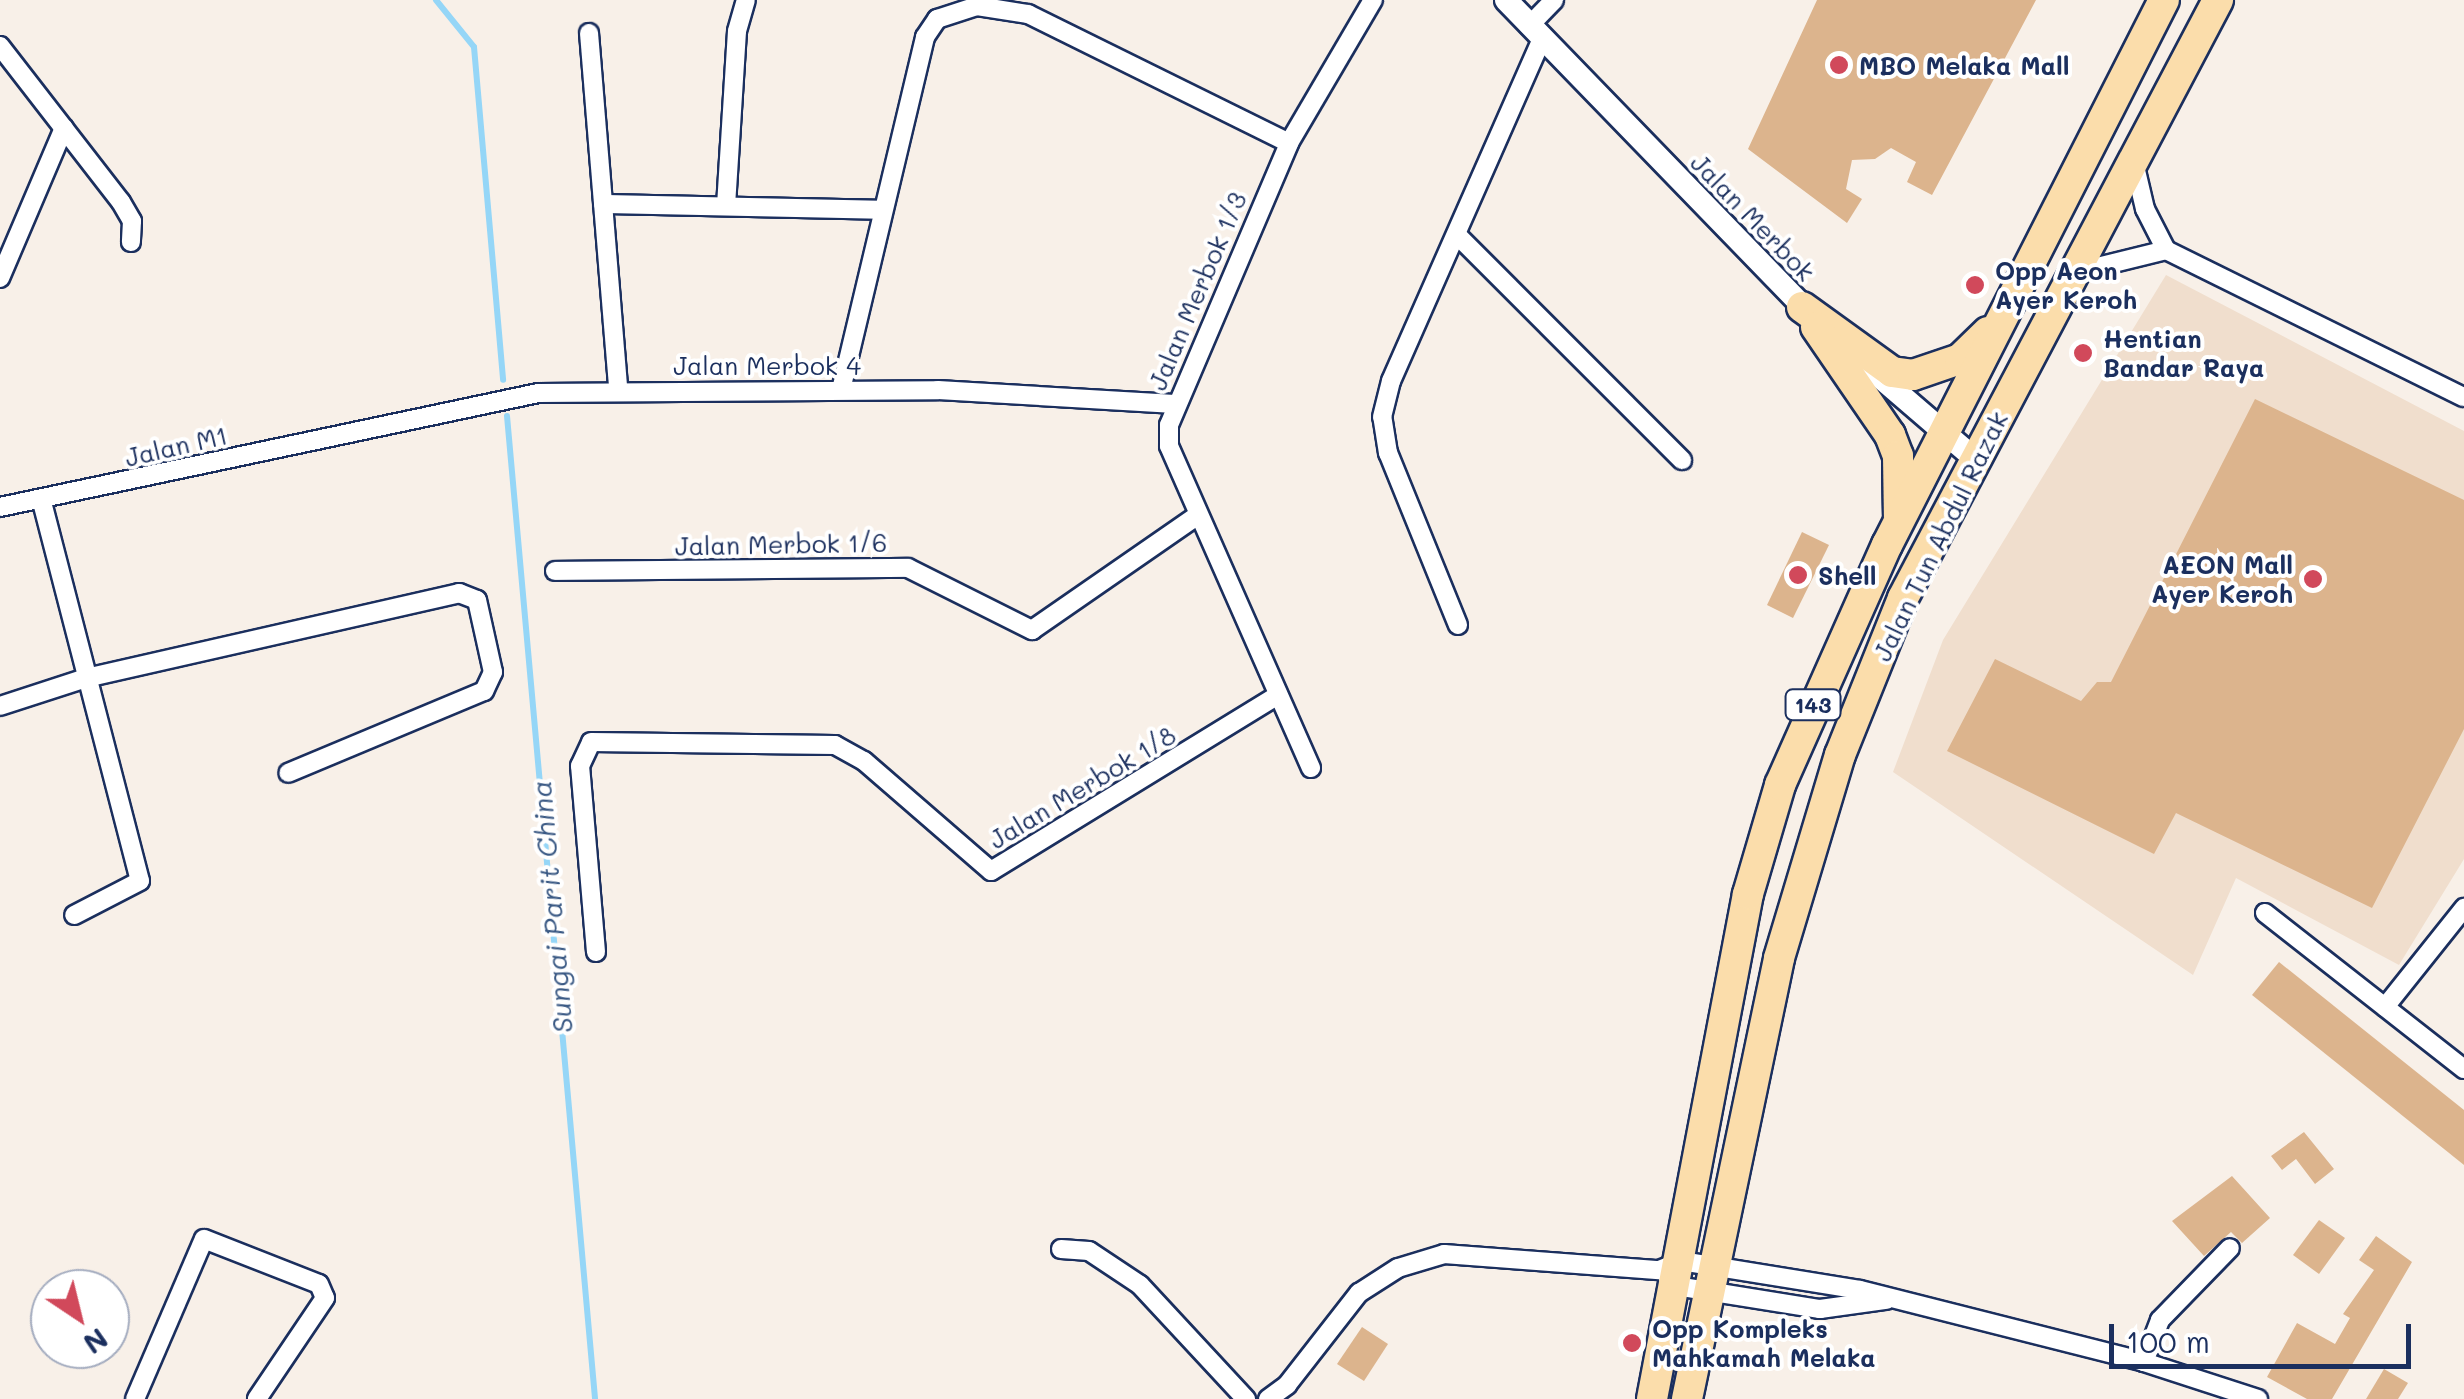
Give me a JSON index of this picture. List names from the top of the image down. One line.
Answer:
{"streets":{"highway":["Jalan Tun Abdul Razak","143"],"street":["Jalan Merbok","Jalan Merbok 1/3","Jalan Merbok 4","Jalan M1","Jalan Merbok 1/6","Jalan Merbok 1/8"]},"crossings":[["Jalan Merbok","Jalan Tun Abdul Razak"],["Jalan Merbok 1/3","Jalan Merbok 4"],["Jalan Merbok 1/3","Jalan Merbok 1/6"],["Jalan Merbok 1/3","Jalan Merbok 1/8"],["Jalan Merbok 4","Jalan M1"]],"water":["Sungai Parit China"],"places":["MBO Melaka Mall","Opp Aeon Ayer Keroh","Hentian Bandar Raya","Shell","AEON Mall Ayer Keroh","Opp Kompleks Mahkamah Melaka"],"scale_bar":"100 m","north":"bottom right"}
